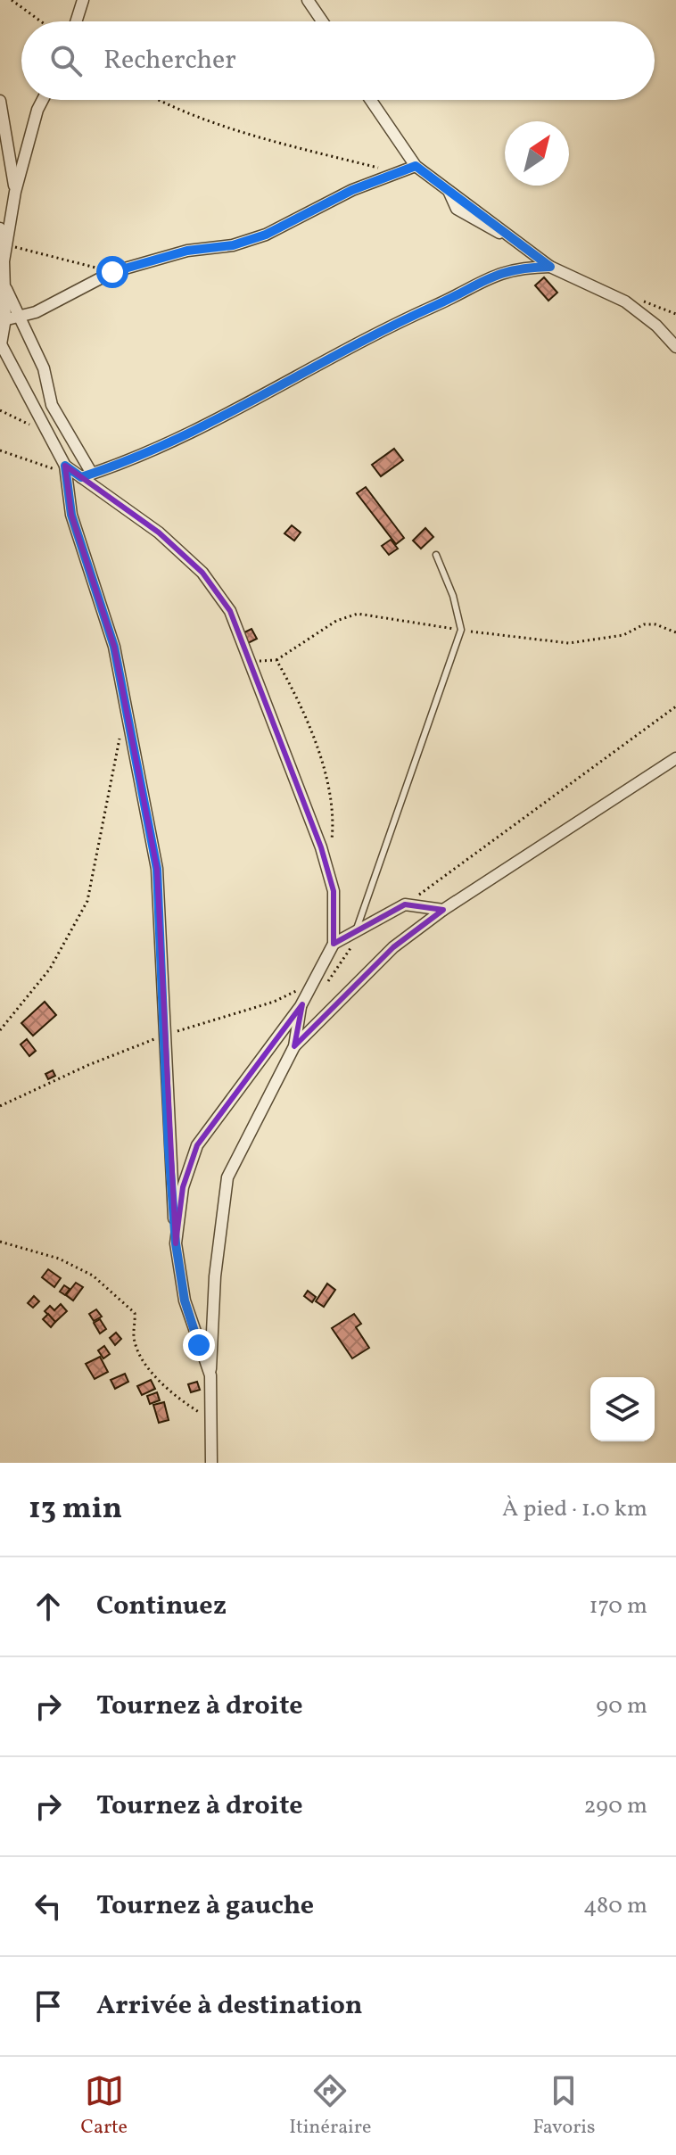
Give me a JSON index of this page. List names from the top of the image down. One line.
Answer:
{"north":"top right","page":{"search":"Rechercher","heading":["13 min","À pied · 1.0 km"],"list":[["Continuez","170 m"],["Tournez à droite","90 m"],["Tournez à droite","290 m"],["Tournez à gauche","480 m"],"Arrivée à destination"],"nav":["Carte","Itinéraire","Favoris"]}}
